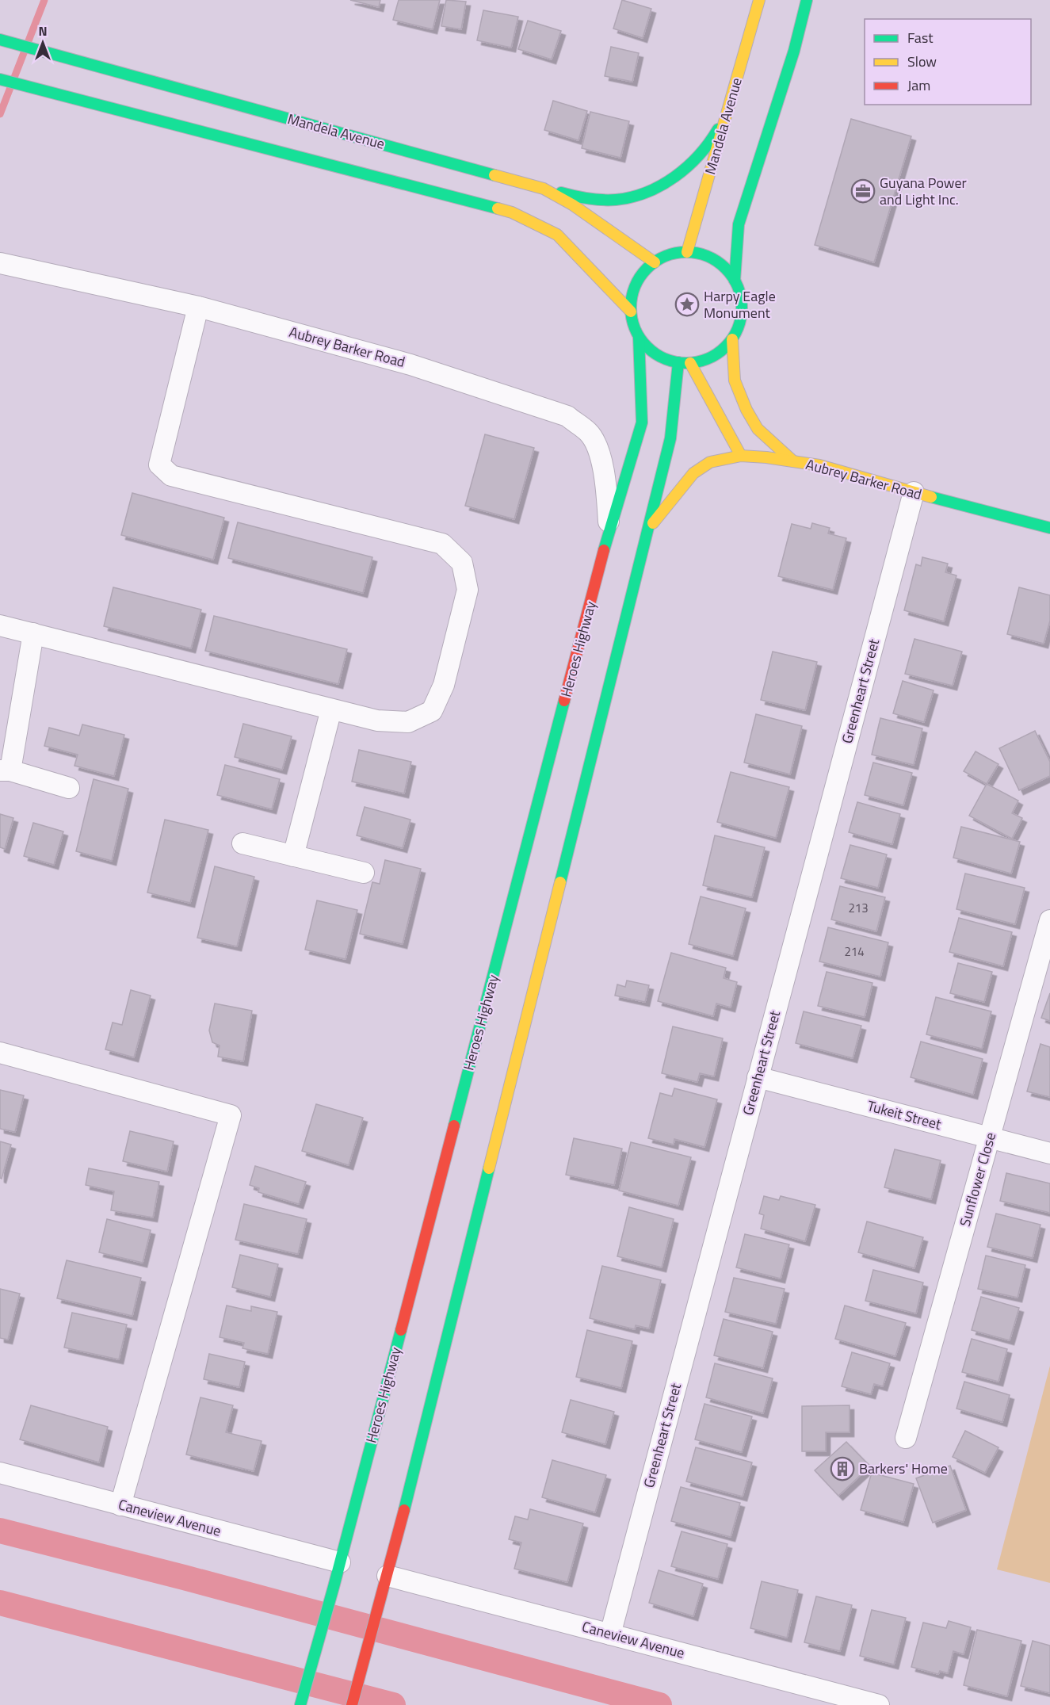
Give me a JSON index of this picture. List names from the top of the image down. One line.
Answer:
{"streets":{"main road":["Mandela Avenue","Aubrey Barker Road","Heroes Highway"],"street":["Greenheart Street","Tukeit Street","Sunflower Close","Caneview Avenue"]},"crossings":[["Mandela Avenue","Heroes Highway"],["Aubrey Barker Road","Heroes Highway"],["Aubrey Barker Road","Greenheart Street"],["Heroes Highway","Caneview Avenue"],["Greenheart Street","Tukeit Street"],["Greenheart Street","Caneview Avenue"],["Tukeit Street","Sunflower Close"]],"places":{"office":["Guyana Power and Light Inc."],"place":["Harpy Eagle Monument"],"building":["Barkers' Home"]},"house_numbers":["213","214"],"legend":["Fast","Slow","Jam"],"north":"top"}
